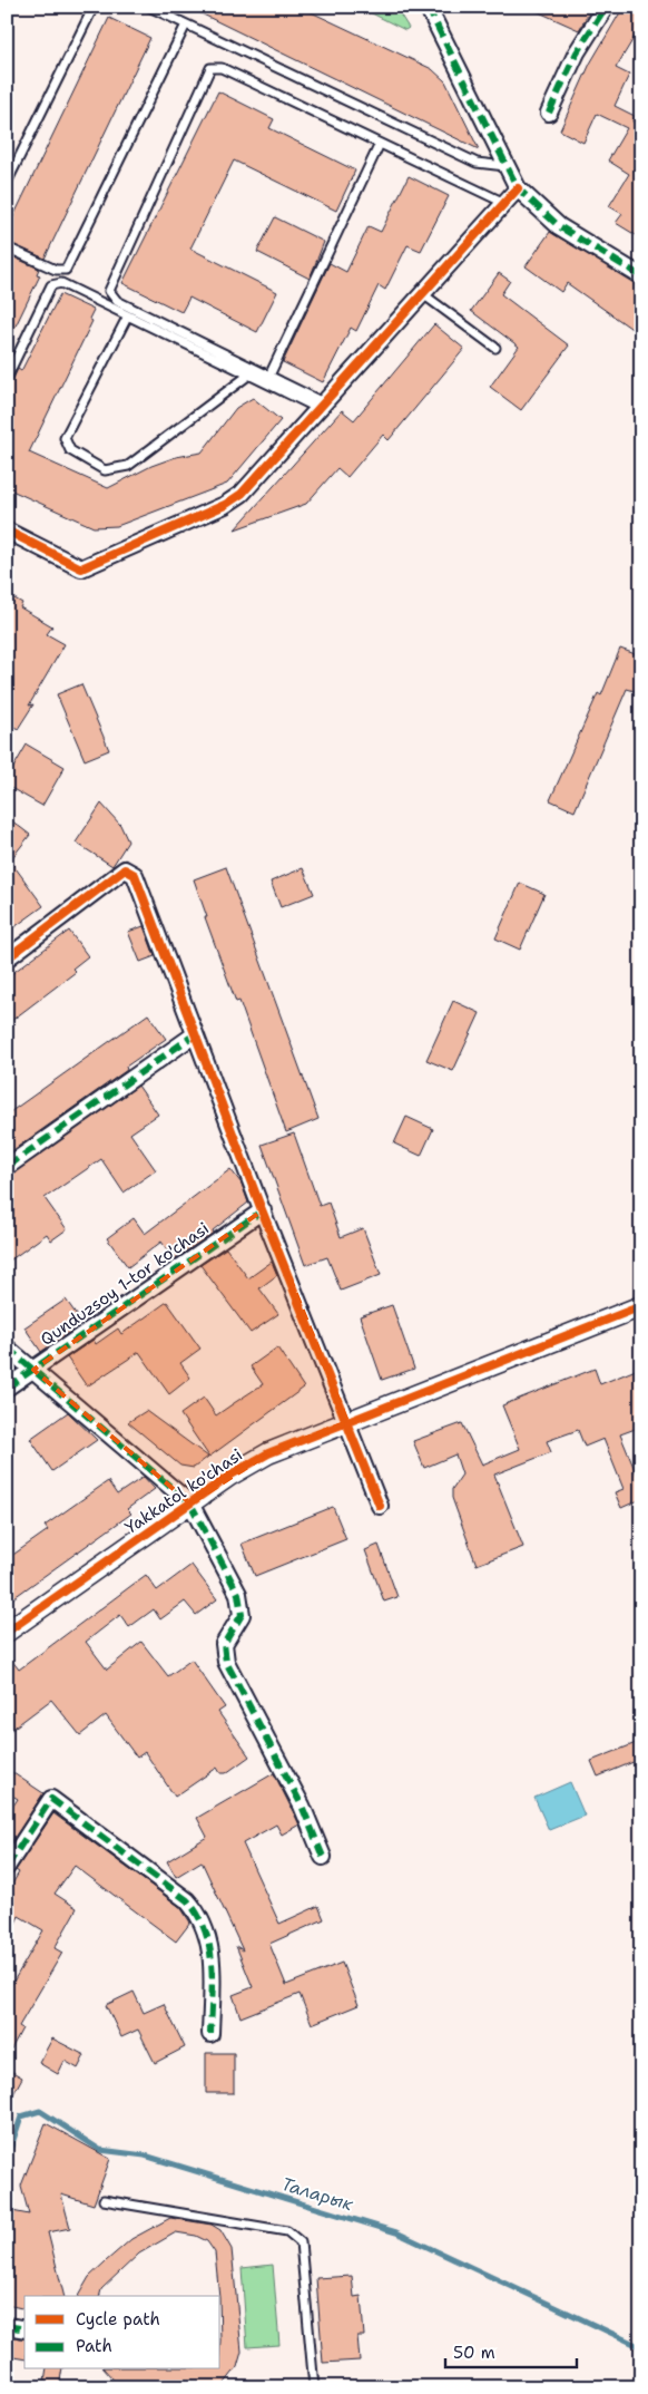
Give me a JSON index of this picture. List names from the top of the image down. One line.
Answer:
{"streets":{"street":["Qunduzsoy 1-tor ko'chasi","Yakkatol ko'chasi"]},"water":["Таларык"],"legend":["Cycle path","Path"],"scale_bar":"50 m"}
